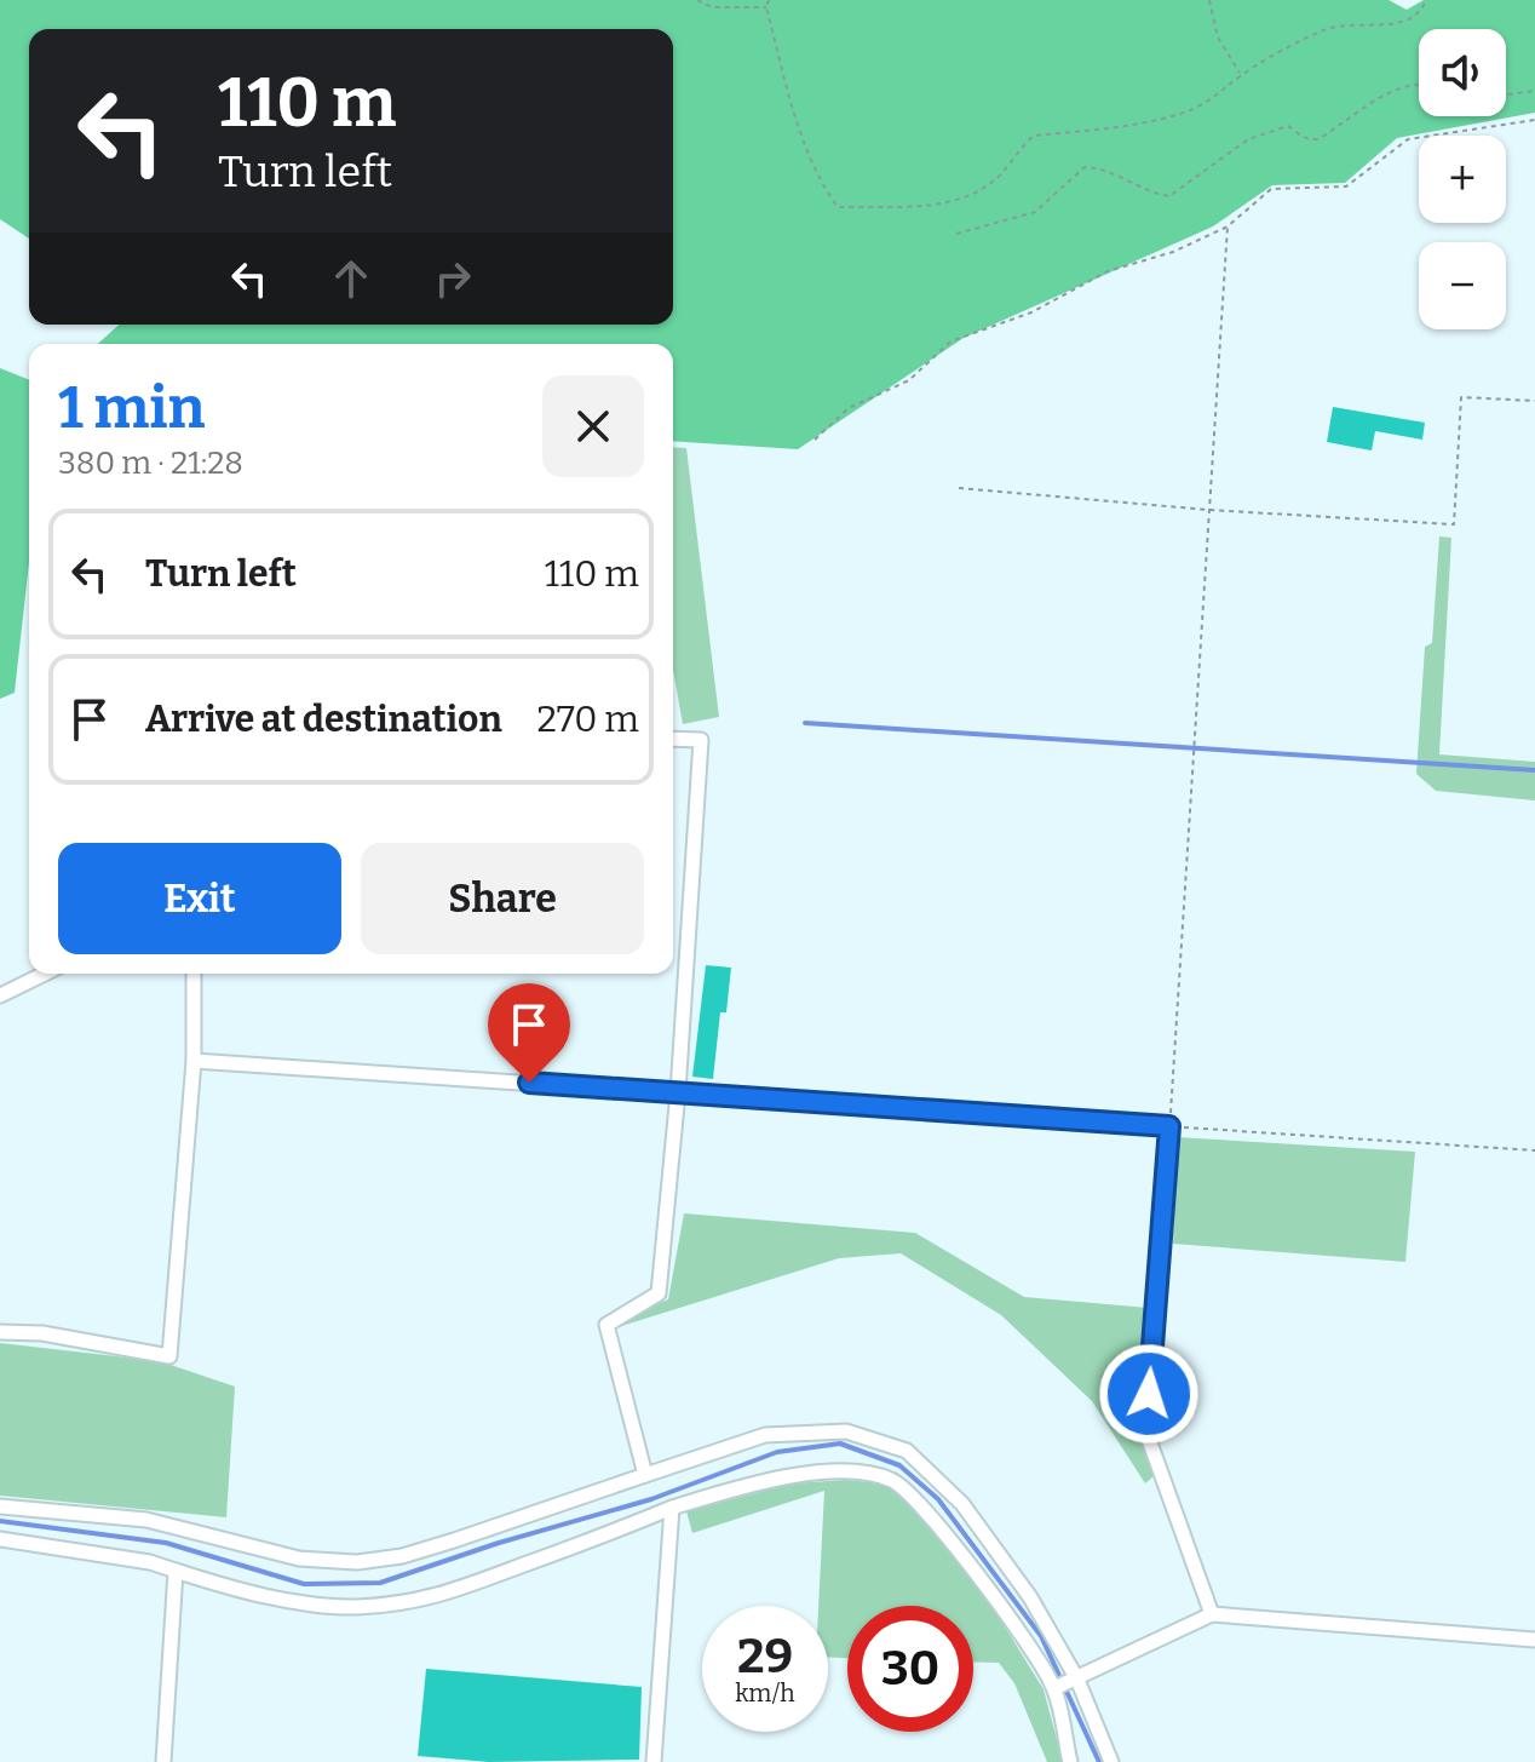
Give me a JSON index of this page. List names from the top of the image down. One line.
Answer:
{"page":{"map_buttons":["+","−"],"turn":["110 m","Turn left"],"heading":["1 min","380 m · 21:28"],"list":[{"name":"Turn left","value":"110 m"},{"name":"Arrive at destination","value":"270 m"}],"buttons":["Exit","Share"],"speed":"29 km/h","limit":"30"}}
